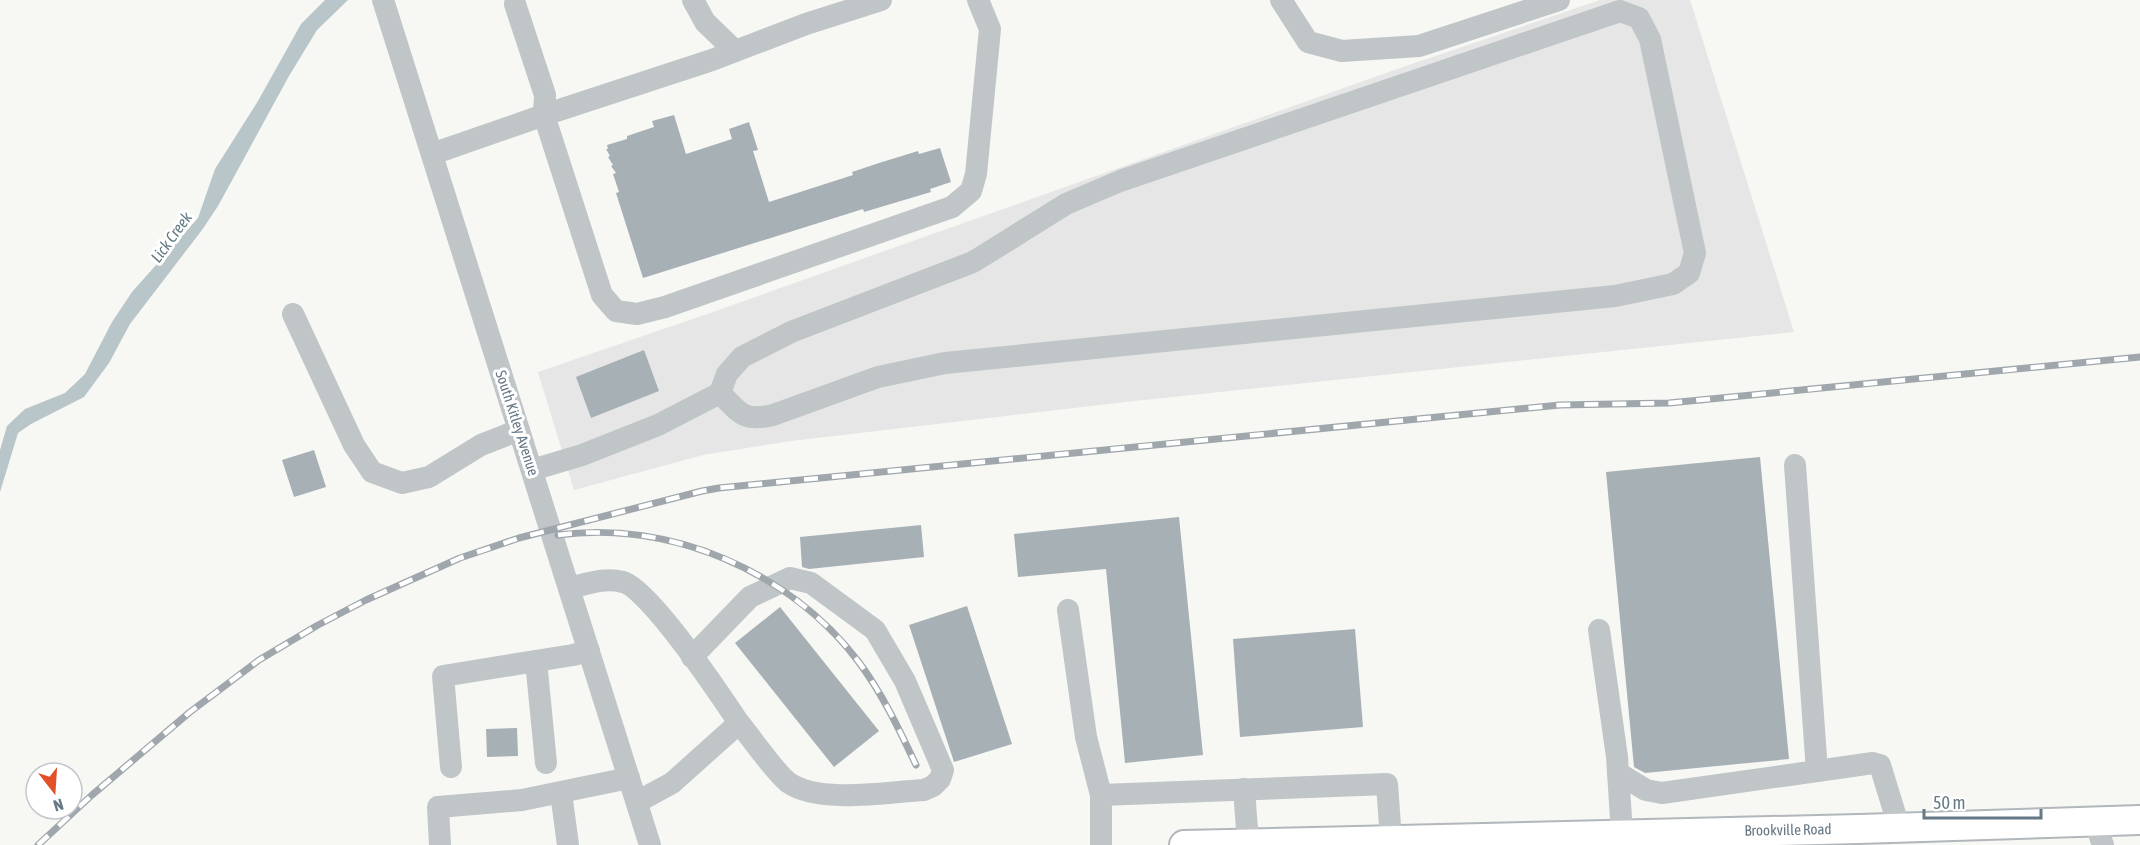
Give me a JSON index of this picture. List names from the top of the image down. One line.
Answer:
{"streets":{"main road":["Brookville Road"],"street":["South Kitley Avenue"]},"water":["Lick Creek"],"scale_bar":"50 m","north":"bottom"}
